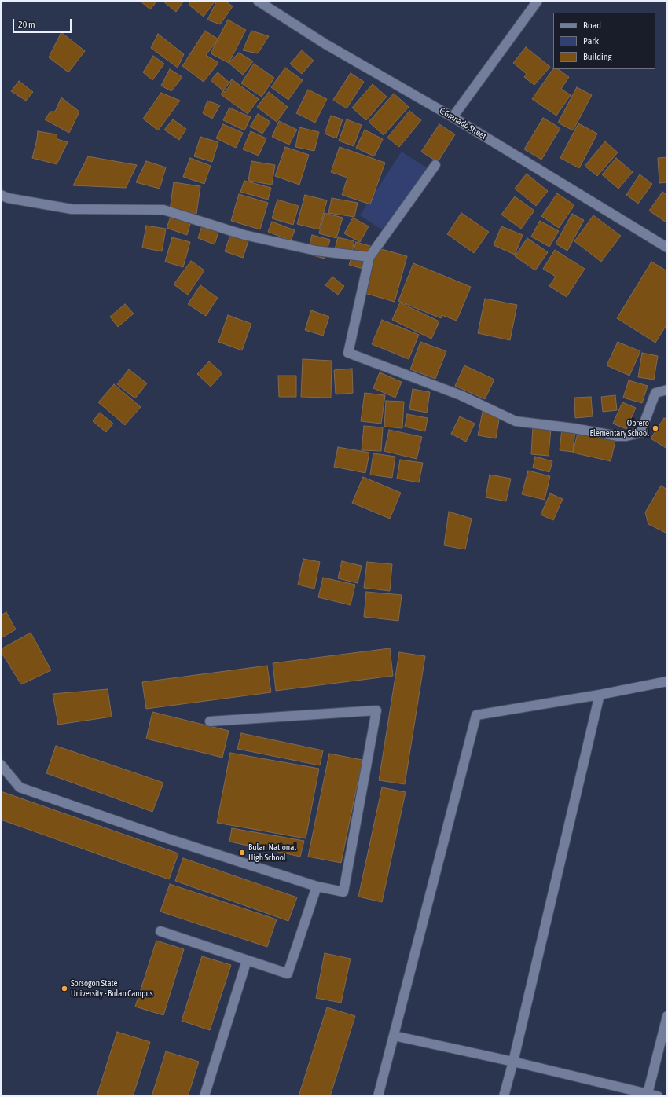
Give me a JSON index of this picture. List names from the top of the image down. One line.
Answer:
{"streets":{"street":["C.Granado Street"]},"places":["Obrero Elementary School","Bulan National High School","Sorsogon State University - Bulan Campus"],"legend":["Road","Park","Building"],"scale_bar":"20 m"}
